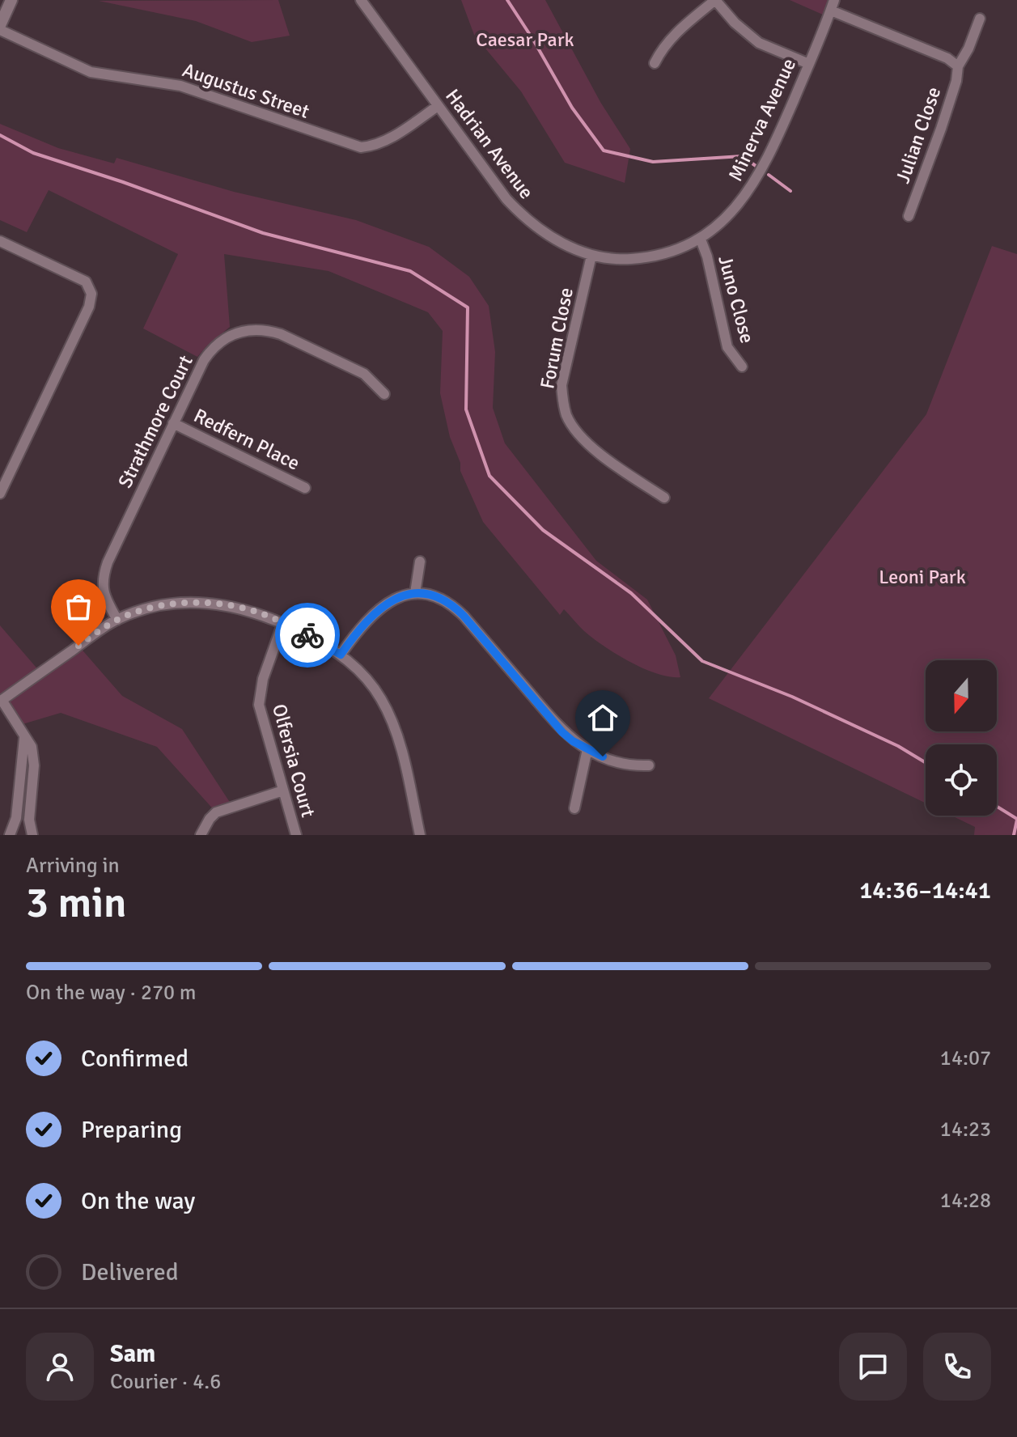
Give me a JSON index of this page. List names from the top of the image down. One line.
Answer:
{"streets":{"street":["Augustus Street","Minerva Avenue","Julian Close","Hadrian Avenue","Juno Close","Forum Close","Strathmore Court","Redfern Place","Olfersia Court"]},"crossings":[["Augustus Street","Hadrian Avenue"],["Minerva Avenue","Julian Close"],["Minerva Avenue","Hadrian Avenue"],["Minerva Avenue","Juno Close"],["Hadrian Avenue","Juno Close"],["Hadrian Avenue","Forum Close"],["Strathmore Court","Redfern Place"]],"parks":["Caesar Park","Leoni Park"],"north":"bottom","page":{"heading":["3 min","Arriving in","14:36–14:41"],"panel":["Sam","Courier · 4.6"],"bar":"On the way · 270 m","list":[["Confirmed","14:07"],["Preparing","14:23"],["On the way","14:28"],"Delivered"]}}
